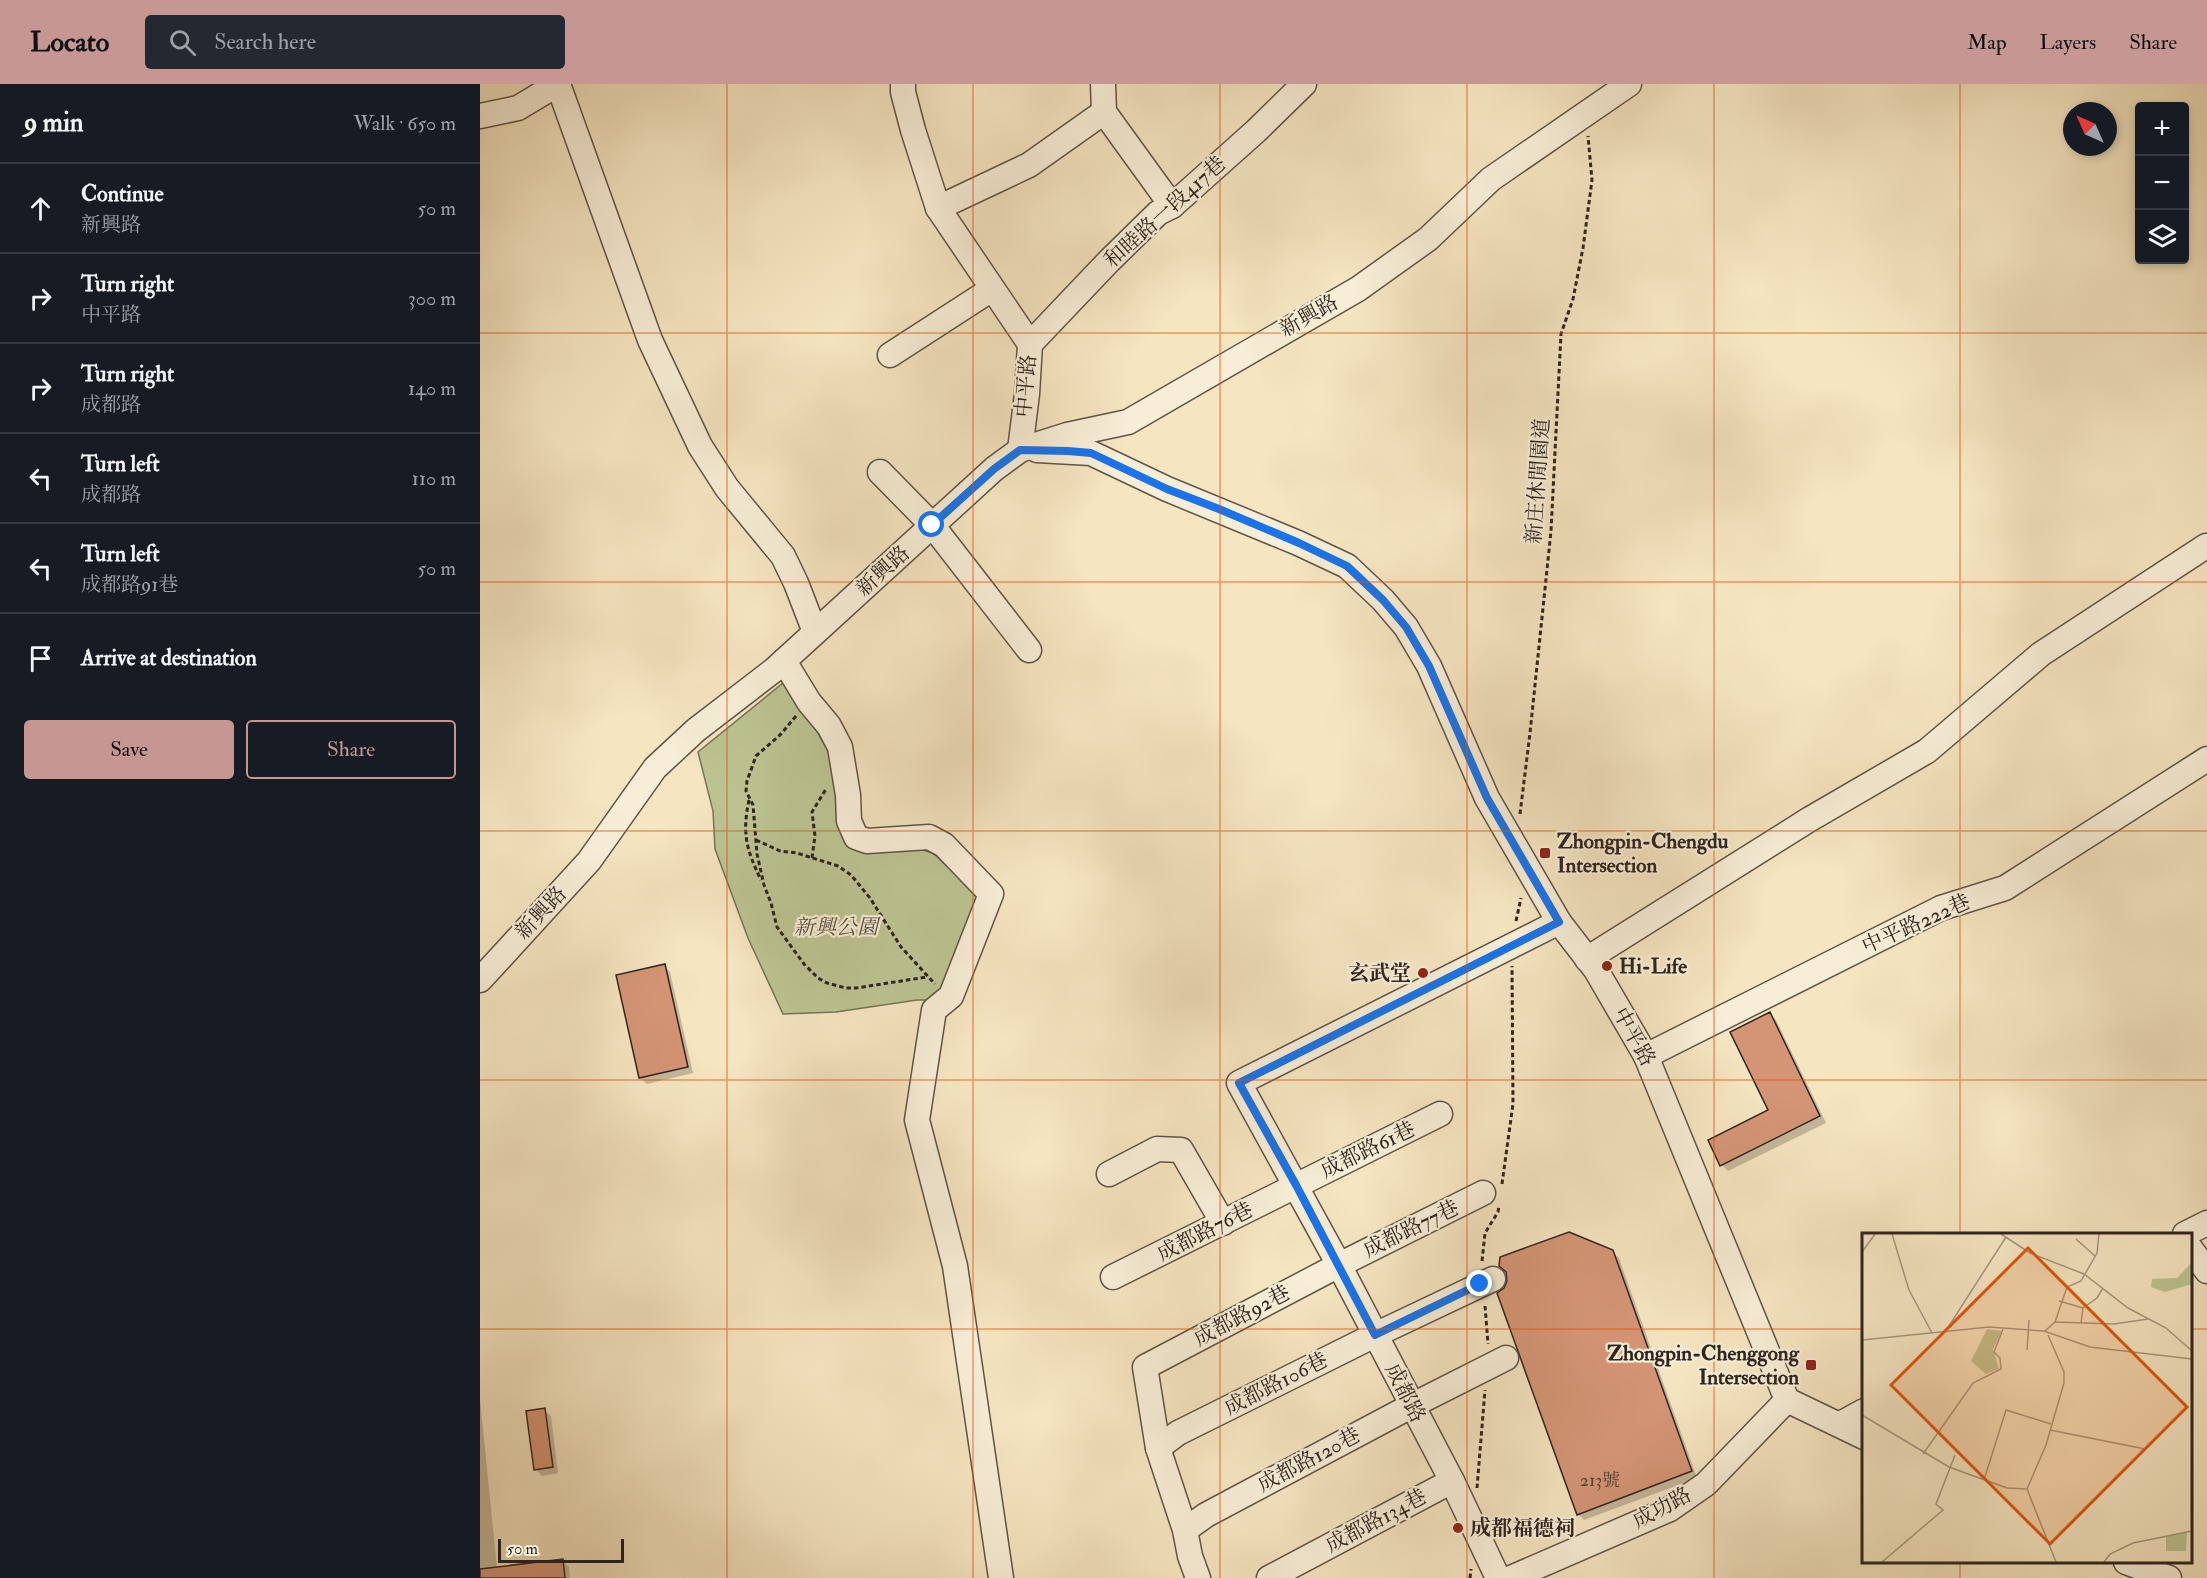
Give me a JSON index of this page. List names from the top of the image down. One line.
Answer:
{"streets":{"street":["和睦路一段417巷","新興路","中平路","中平路222巷","成都路61巷","成都路77巷","成都路76巷","成都路92巷","成都路106巷","成都路","成都路120巷","成功路","成都路134巷"],"path":["新庄休閒園道"]},"crossings":[["和睦路一段417巷","中平路"],["新興路","中平路"],["新興路","新庄休閒園道"],["中平路","中平路222巷"],["中平路","成都路"],["中平路","成功路"],["成都路61巷","成都路76巷"],["成都路61巷","成都路"],["成都路77巷","成都路92巷"],["成都路77巷","成都路"],["成都路76巷","成都路"],["成都路92巷","成都路106巷"],["成都路92巷","成都路"],["成都路106巷","成都路"],["成都路","成都路120巷"],["成都路","成都路134巷"]],"parks":["新興公園"],"places":{"transit":["Zhongpin-Chengdu Intersection","Zhongpin-Chenggong Intersection"],"other":["Hi-Life","玄武堂","成都福德祠"]},"house_numbers":["213號"],"scale_bar":"50 m","north":"top left","page":{"header":"Locato","search":"Search here","nav":["Map","Layers","Share"],"heading":["9 min","Walk · 650 m"],"map_buttons":["+","−"],"list":[["Continue","新興路","50 m"],["Turn right","中平路","300 m"],["Turn right","成都路","140 m"],["Turn left","成都路","110 m"],["Turn left","成都路91巷","50 m"],"Arrive at destination"],"buttons":["Save","Share"],"scale":"50 m"}}
